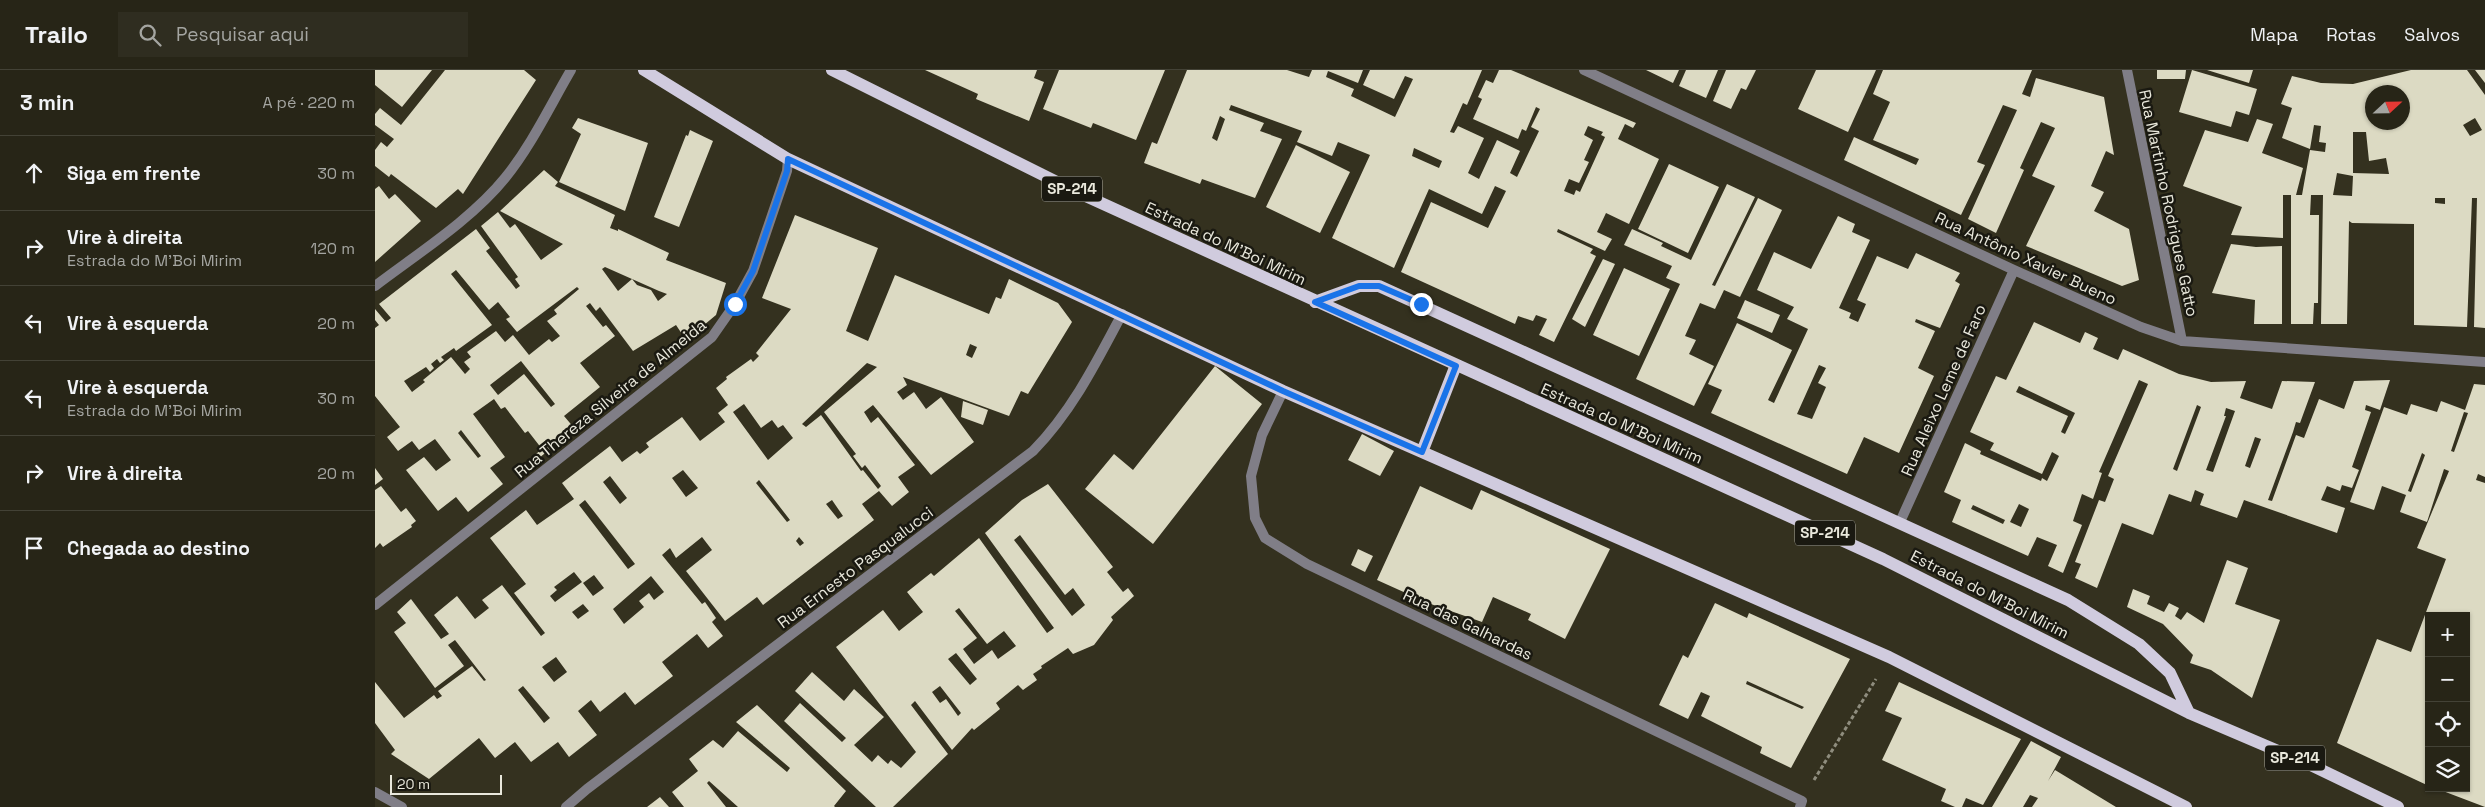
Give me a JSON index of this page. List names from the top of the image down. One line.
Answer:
{"streets":{"main road":["SP-214","Estrada do M'Boi Mirim"],"street":["Rua Martinho Rodrigues Gatto","Rua Antônio Xavier Bueno","Rua Aleixo Leme de Faro","Rua Thereza Silveira de Almeida","Rua Ernesto Pasqualucci","Rua das Galhardas"]},"crossings":[["Rua Martinho Rodrigues Gatto","Rua Antônio Xavier Bueno"],["Rua Antônio Xavier Bueno","Rua Aleixo Leme de Faro"]],"scale_bar":"20 m","north":"right","page":{"header":"Trailo","search":"Pesquisar aqui","nav":["Mapa","Rotas","Salvos"],"heading":["3 min","A pé · 220 m"],"list":[["Siga em frente","30 m"],["Vire à direita","Estrada do M'Boi Mirim","120 m"],["Vire à esquerda","20 m"],["Vire à esquerda","Estrada do M'Boi Mirim","30 m"],["Vire à direita","20 m"],"Chegada ao destino"],"map_buttons":["+","−"],"scale":"20 m"}}
